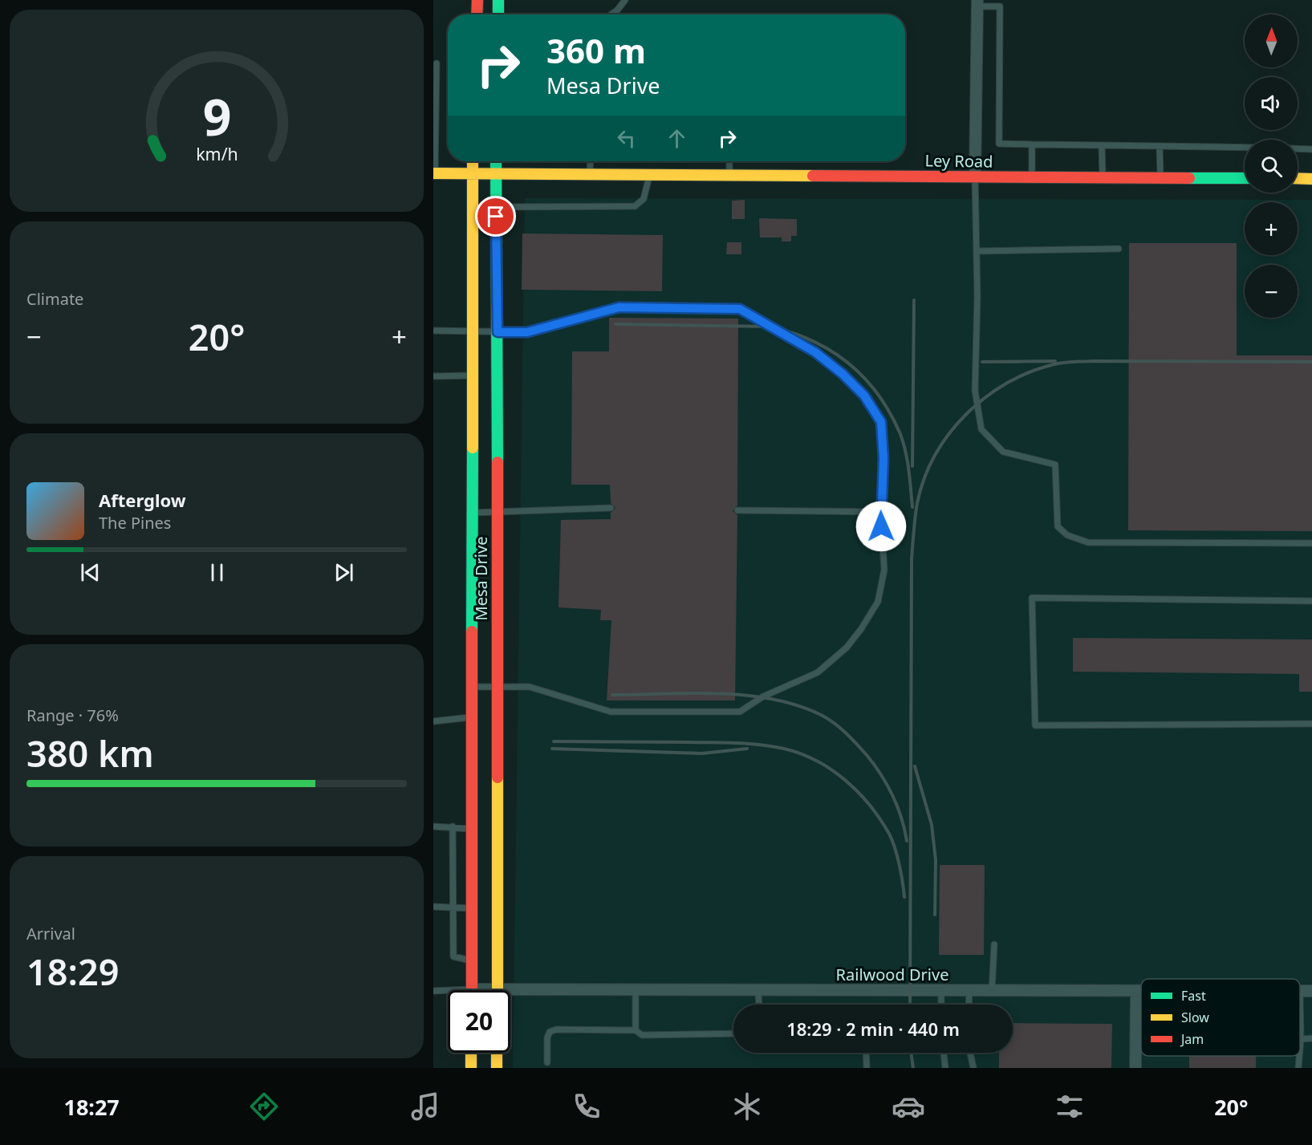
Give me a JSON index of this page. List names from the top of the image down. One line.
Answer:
{"streets":{"main road":["Ley Road","Mesa Drive"],"street":["Railwood Drive"]},"crossings":[["Ley Road","Mesa Drive"],["Mesa Drive","Railwood Drive"]],"legend":["Fast","Slow","Jam"],"north":"top","page":{"map_buttons":["+","−"],"turn":["360 m","Mesa Drive"],"tile":["Climate",["Range · 76%","380 km"],["Arrival","18:29"]],"heat":["−","20°","+"],"song":["Afterglow","The Pines"],"limit":"20","trip":"18:29 · 2 min · 440 m","tabs":["18:27","20°"],"gauge":["9","km/h"]}}
